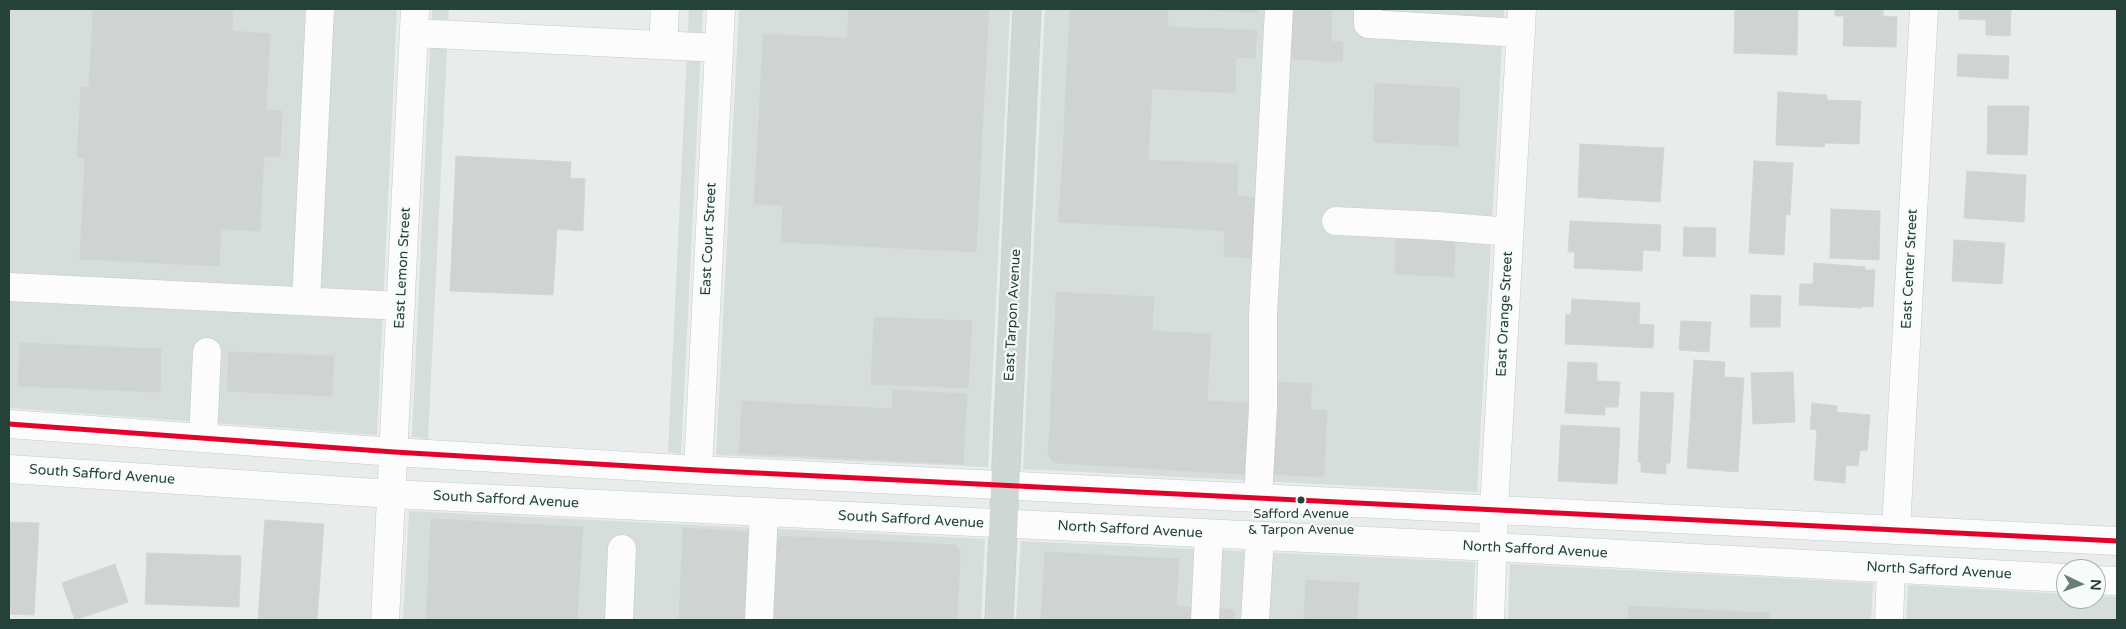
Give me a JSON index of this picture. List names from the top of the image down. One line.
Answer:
{"streets":{"main road":["East Tarpon Avenue"],"street":["East Court Street","East Lemon Street","East Center Street","East Orange Street","South Safford Avenue","North Safford Avenue"]},"crossings":[["East Lemon Street","South Safford Avenue"],["East Orange Street","North Safford Avenue"],["East Tarpon Avenue","South Safford Avenue"],["East Tarpon Avenue","North Safford Avenue"],["South Safford Avenue","North Safford Avenue"]],"places":["Safford Avenue & Tarpon Avenue"],"north":"right"}
